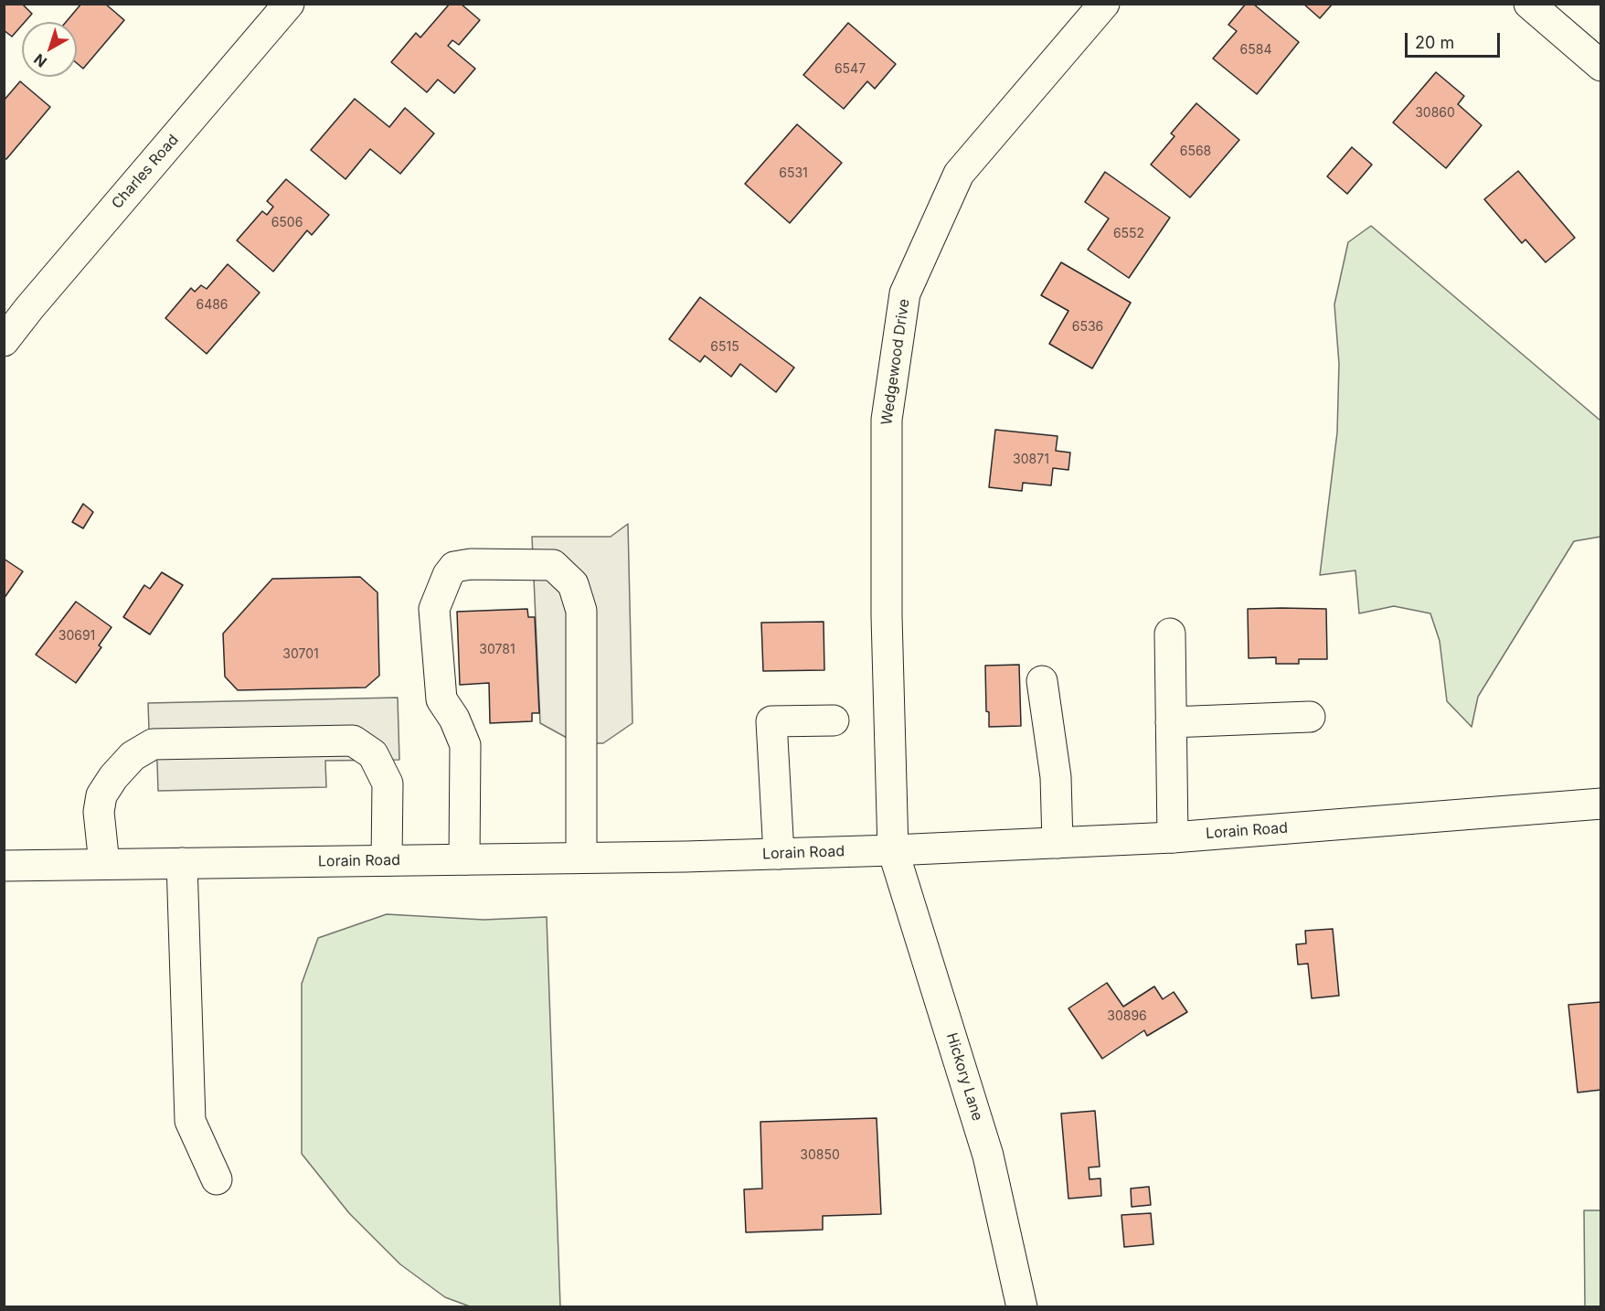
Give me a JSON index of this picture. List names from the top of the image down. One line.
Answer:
{"streets":{"street":["Charles Road","Wedgewood Drive","Lorain Road","Hickory Lane"]},"crossings":[["Wedgewood Drive","Lorain Road"],["Wedgewood Drive","Hickory Lane"],["Lorain Road","Hickory Lane"]],"house_numbers":["6584","6547","30860","6568","6531","6506","6552","6486","6536","6515","30871","30691","30781","30701","30896","30850"],"scale_bar":"20 m","north":"bottom left"}
